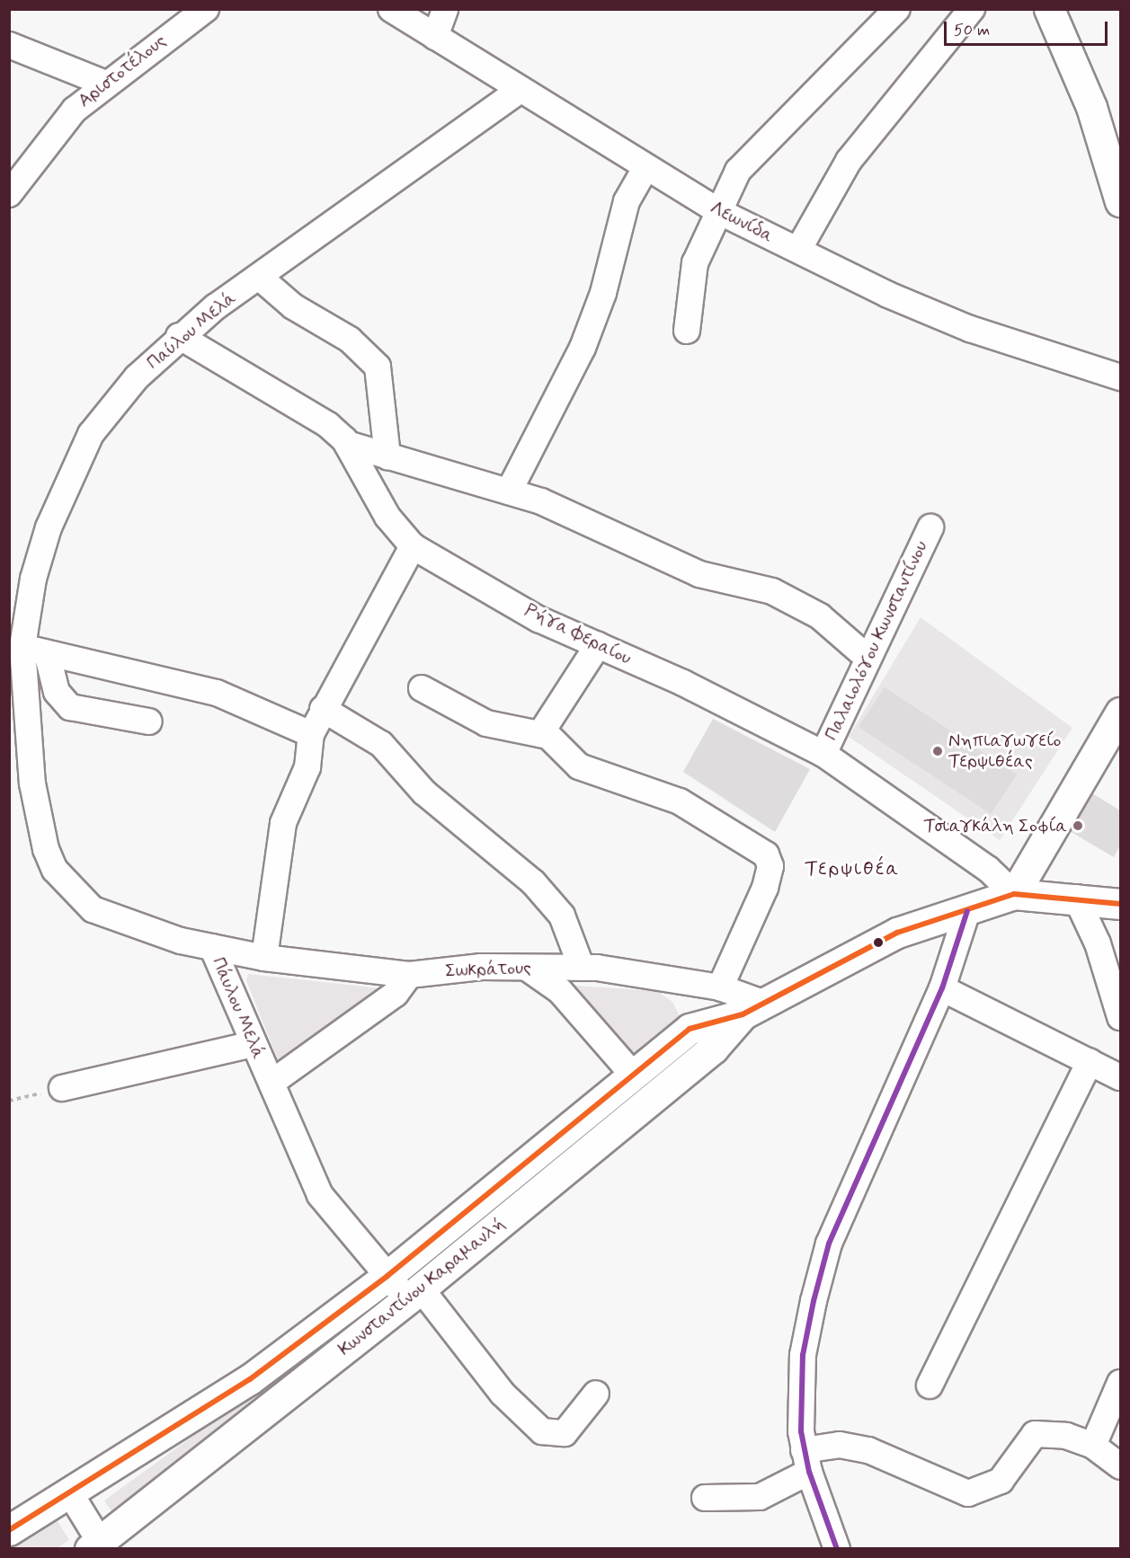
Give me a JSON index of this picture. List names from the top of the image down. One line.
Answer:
{"streets":{"street":["Αριστοτέλους","Λεωνίδα","Παύλου Μελά","Ρήγα Φεραίου","Παλαιολόγου Κωνσταντίνου","Σωκράτους","Πάυλου Μελά","Κωνσταντίνου Καραμανλή"]},"crossings":[["Λεωνίδα","Παύλου Μελά"],["Παύλου Μελά","Ρήγα Φεραίου"],["Παύλου Μελά","Πάυλου Μελά"],["Ρήγα Φεραίου","Παλαιολόγου Κωνσταντίνου"],["Ρήγα Φεραίου","Κωνσταντίνου Καραμανλή"],["Σωκράτους","Πάυλου Μελά"],["Σωκράτους","Κωνσταντίνου Καραμανλή"],["Πάυλου Μελά","Κωνσταντίνου Καραμανλή"]],"districts":["Τερψιθέα"],"places":["Νηπιαγωγείο Τερψιθέας","Τσιαγκάλη Σοφία"],"scale_bar":"50 m"}
